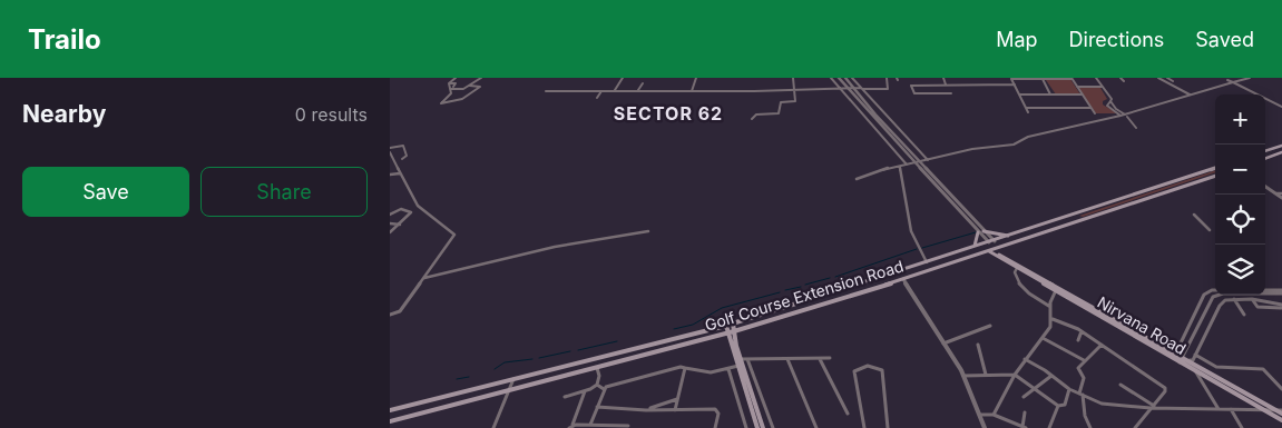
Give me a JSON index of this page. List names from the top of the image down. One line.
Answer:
{"streets":{"main road":["Golf Course Extension Road","Nirvana Road"]},"crossings":[["Golf Course Extension Road","Nirvana Road"]],"districts":["SECTOR 62"],"page":{"header":"Trailo","nav":["Map","Directions","Saved"],"heading":["Nearby","0 results"],"map_buttons":["+","−"],"buttons":["Save","Share"]}}
